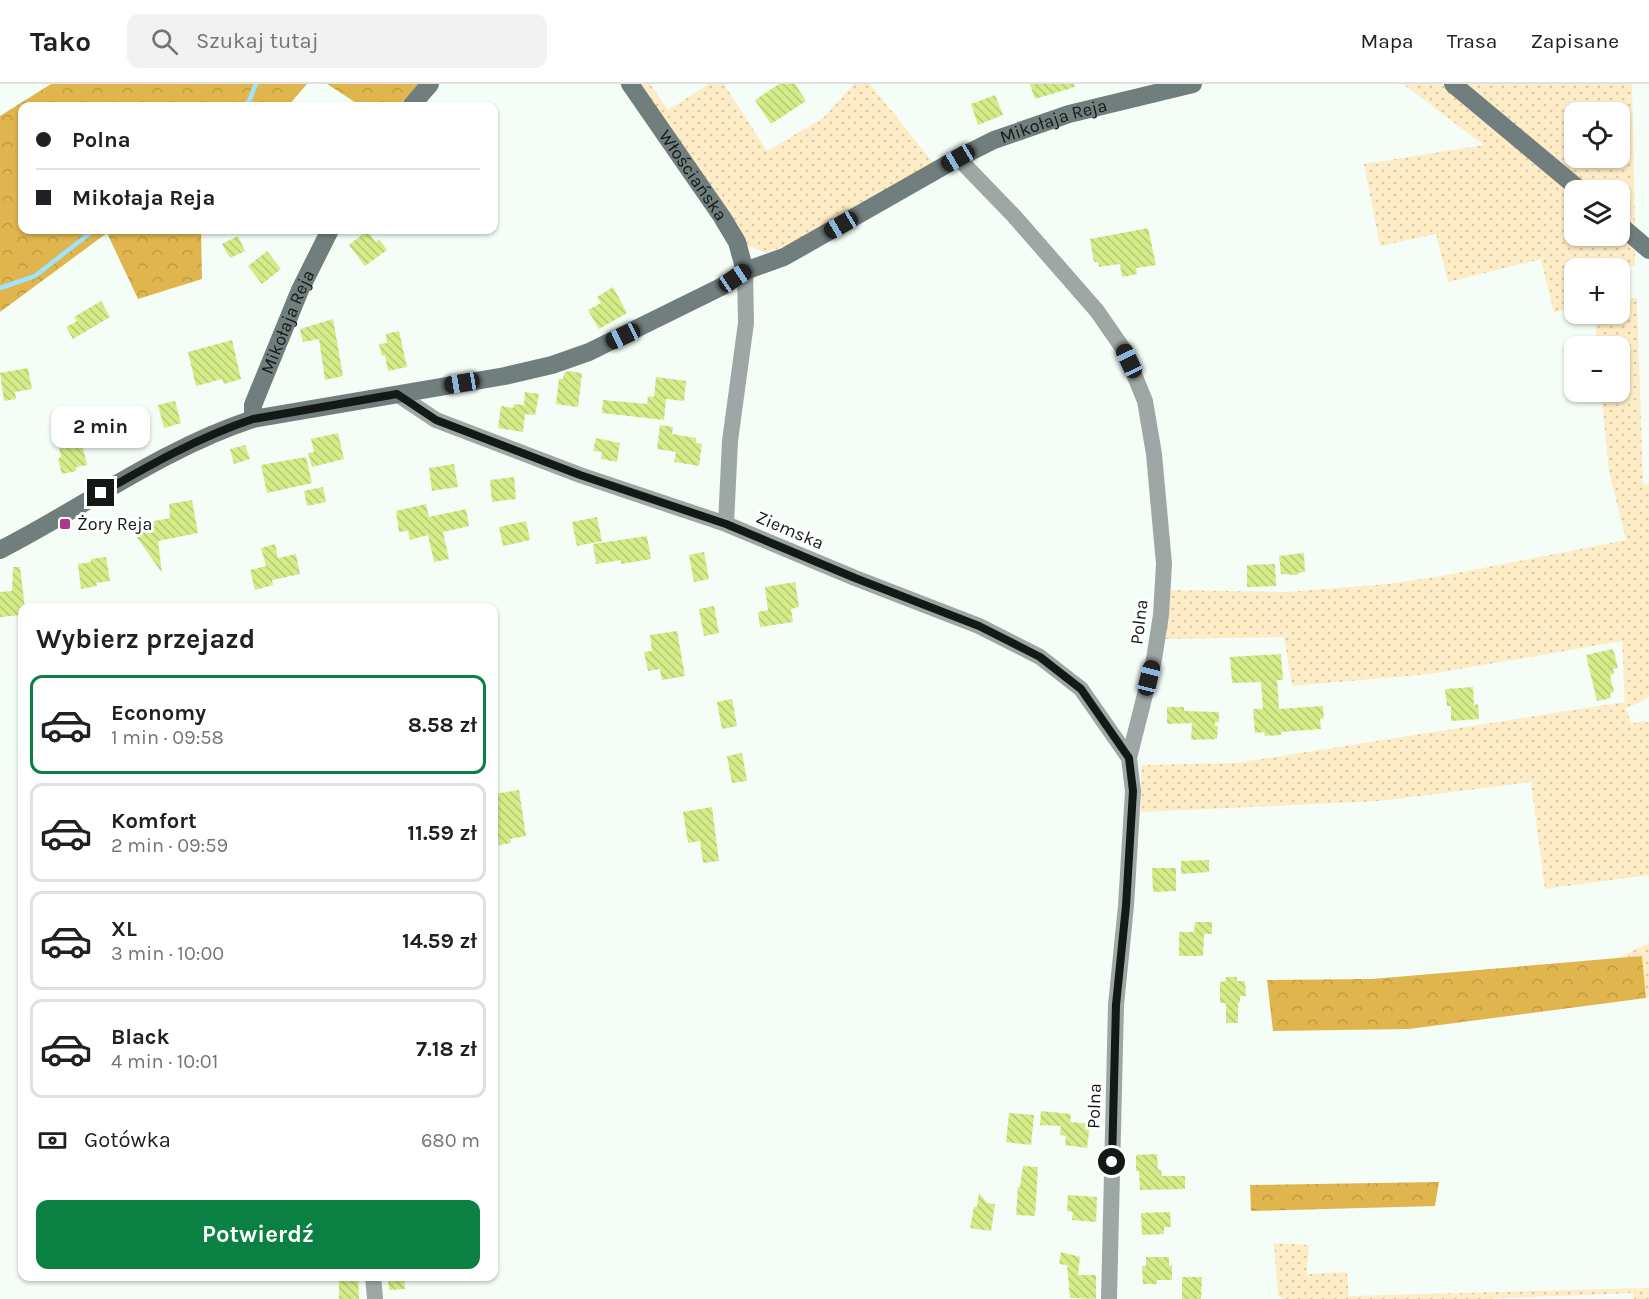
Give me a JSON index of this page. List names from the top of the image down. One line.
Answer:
{"streets":{"street":["Mikołaja Reja","Włościańska","Ziemska","Polna"]},"crossings":[["Mikołaja Reja","Włościańska"],["Mikołaja Reja","Ziemska"],["Mikołaja Reja","Polna"],["Ziemska","Polna"]],"places":{"transit":["Żory Reja"]},"page":{"header":"Tako","search":"Szukaj tutaj","nav":["Mapa","Trasa","Zapisane"],"map_buttons":["+","−"],"banner":["Polna","Mikołaja Reja"],"bubble":"2 min","heading":"Wybierz przejazd","list":[{"name":"Economy","note":"1 min · 09:58","value":"8.58 zł"},{"name":"Komfort","note":"2 min · 09:59","value":"11.59 zł"},{"name":"XL","note":"3 min · 10:00","value":"14.59 zł"},{"name":"Black","note":"4 min · 10:01","value":"7.18 zł"}],"pay":["Gotówka","680 m"],"buttons":"Potwierdź"}}
